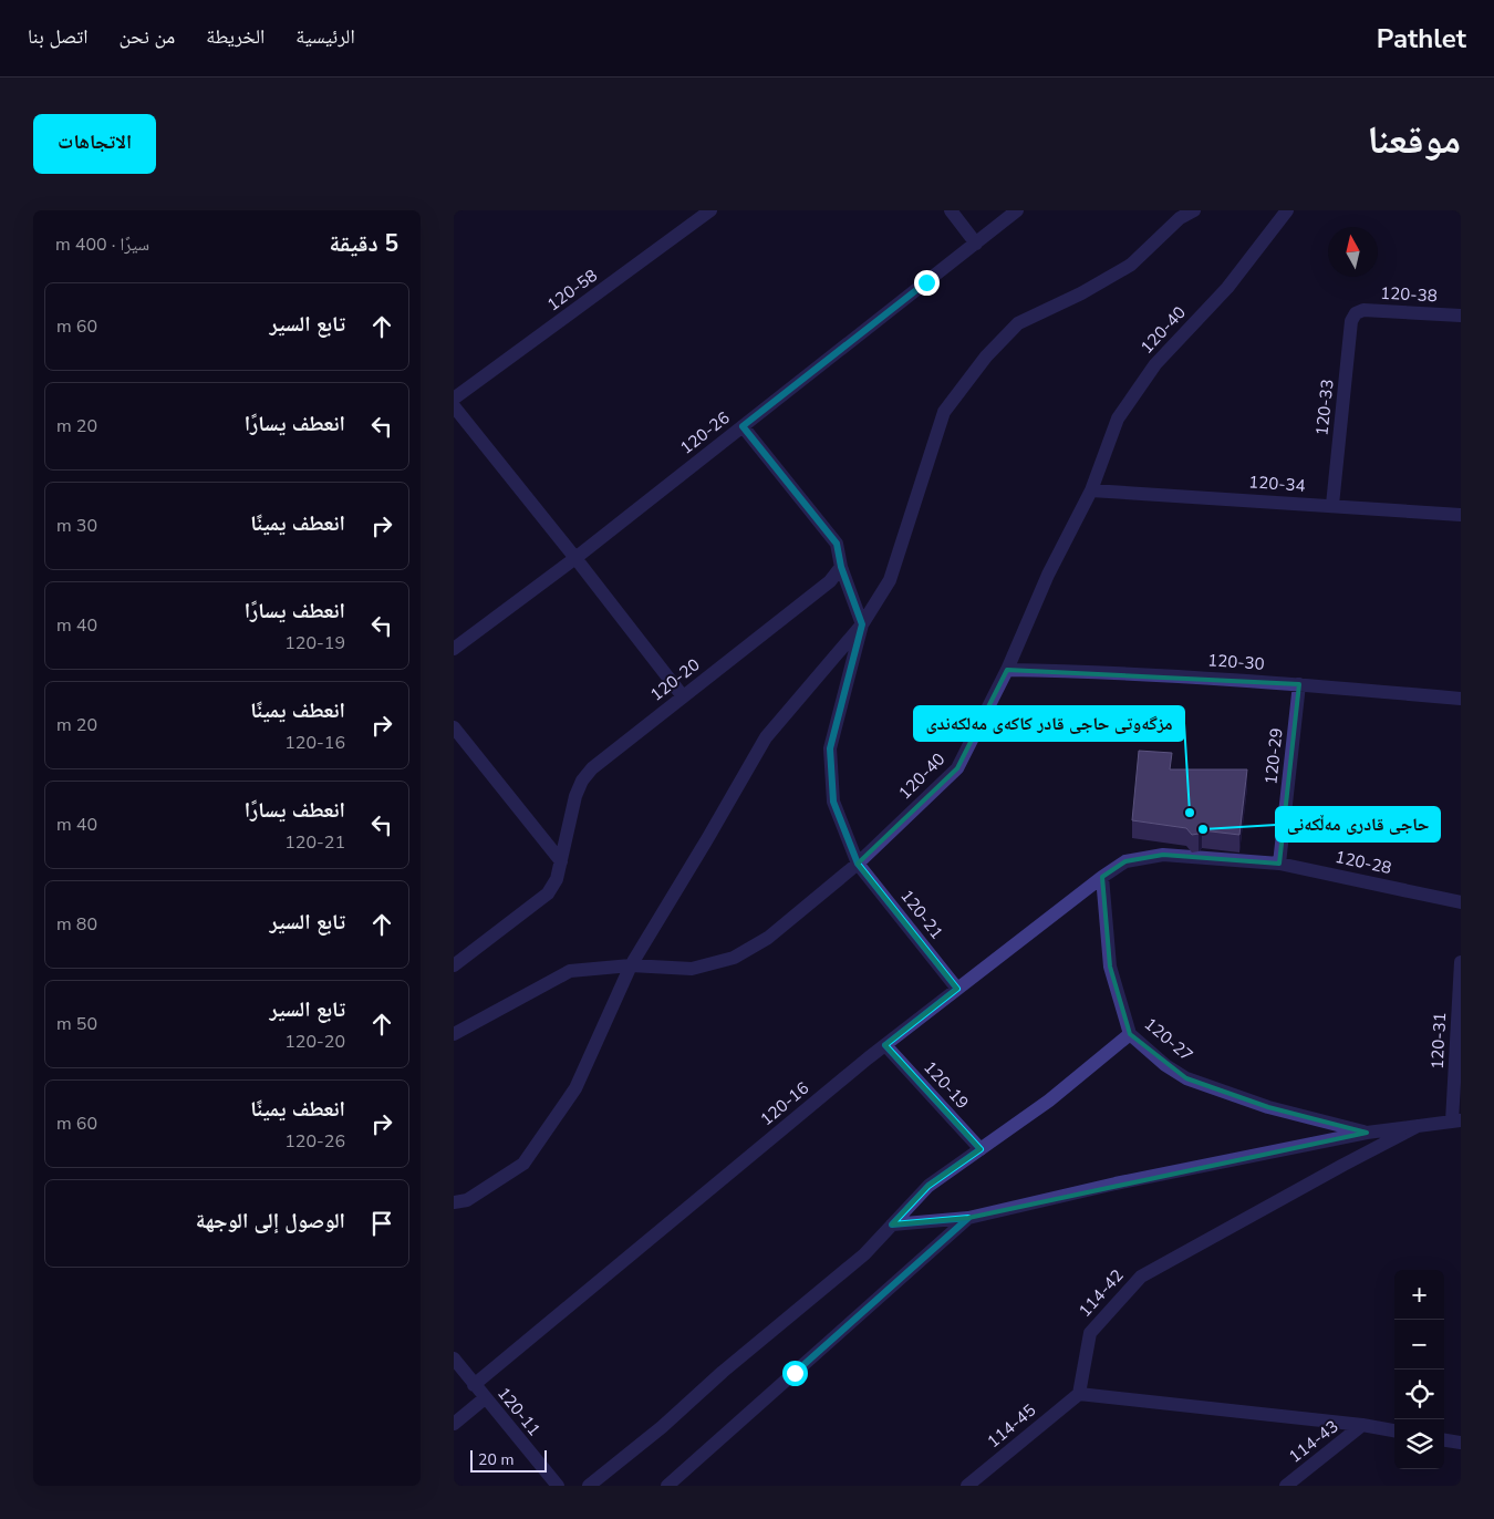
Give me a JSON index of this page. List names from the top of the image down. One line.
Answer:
{"streets":{"street":["120-58","120-38","120-40","120-33","120-26","120-34","120-30","120-20","120-29","120-28","120-21","120-27","120-31","120-19","120-16","114-42","120-11","114-45","114-43"]},"crossings":[["120-38","120-33"],["120-40","120-34"],["120-40","120-30"],["120-40","120-21"],["120-33","120-34"],["120-30","120-29"],["120-29","120-28"],["120-28","120-16"],["120-21","120-16"],["120-27","120-16"],["120-19","120-16"],["120-16","120-11"],["114-42","114-45"]],"places":["مزگەوتی حاجی قادر کاکەی مەلکەندی","حاجی قادری مەڵکەنی"],"scale_bar":"20 m","north":"top","page":{"header":"Pathlet","nav":["الرئيسية","الخريطة","من نحن","اتصل بنا"],"title":"موقعنا","buttons":"الاتجاهات","heading":["5 دقيقة","سيرًا · 400 m"],"list":[["تابع السير","60 m"],["انعطف يسارًا","20 m"],["انعطف يمينًا","30 m"],["انعطف يسارًا","120-19","40 m"],["انعطف يمينًا","120-16","20 m"],["انعطف يسارًا","120-21","40 m"],["تابع السير","80 m"],["تابع السير","120-20","50 m"],["انعطف يمينًا","120-26","60 m"],"الوصول إلى الوجهة"],"map_buttons":["+","−"],"scale":"20 m"}}
